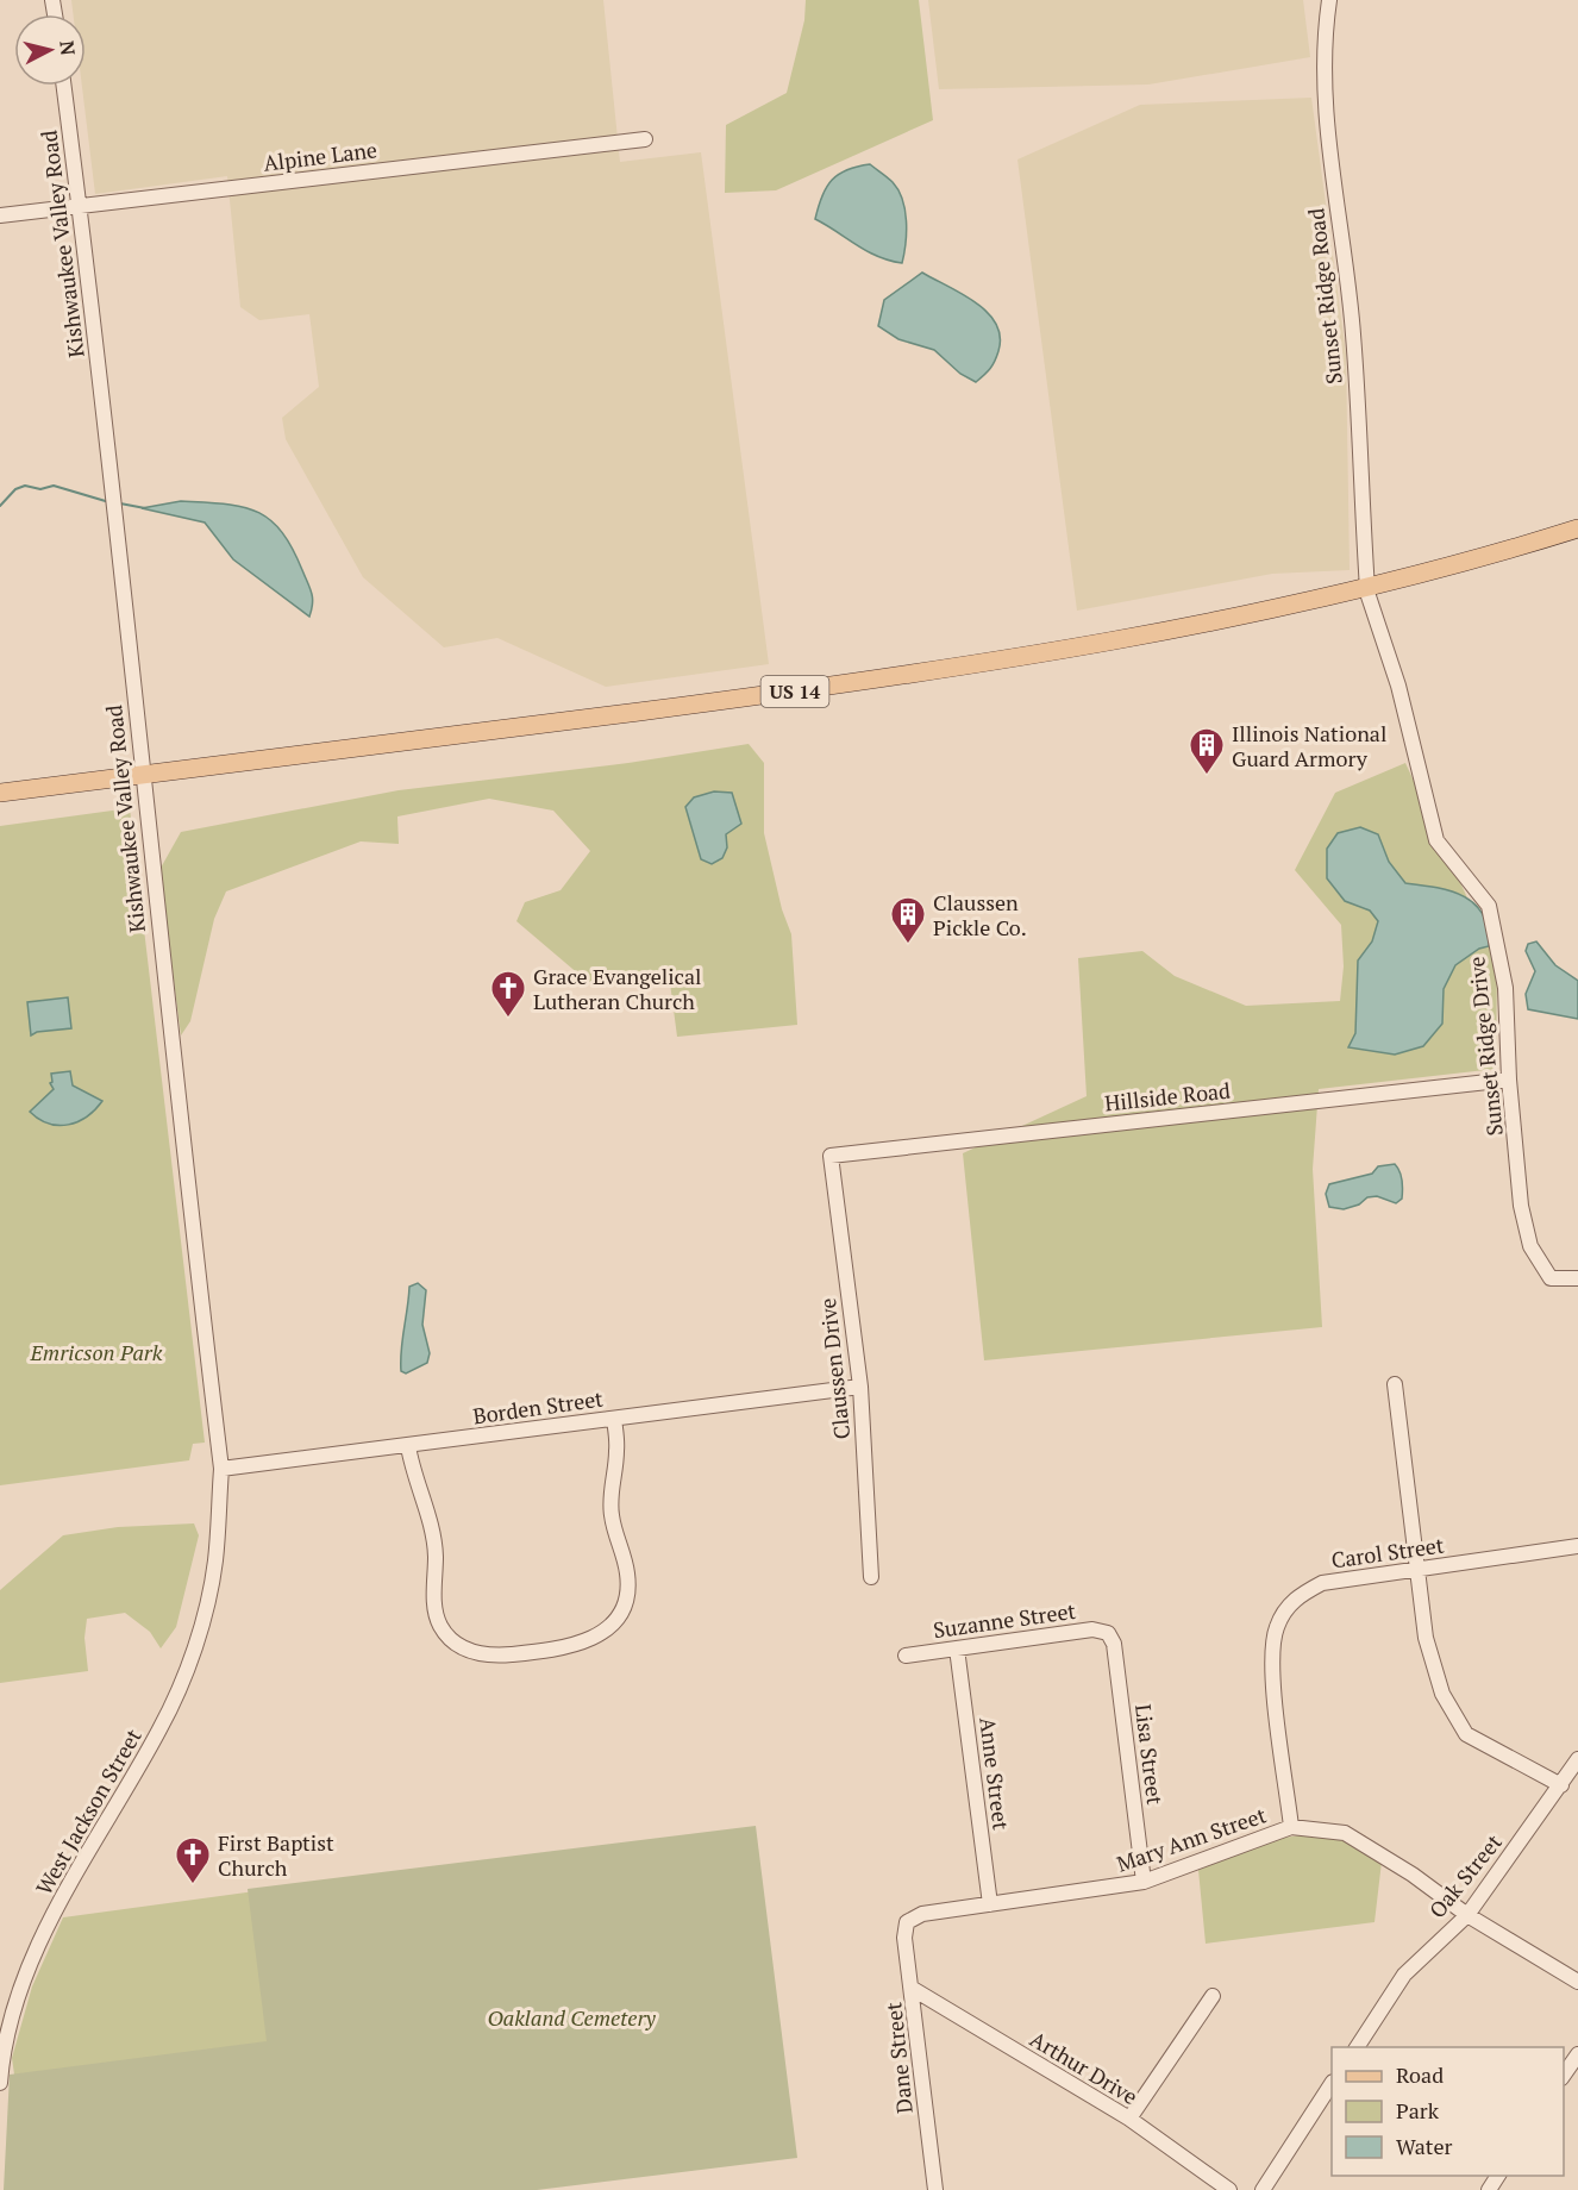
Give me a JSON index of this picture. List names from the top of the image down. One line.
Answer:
{"streets":{"main road":["US 14"],"street":["Alpine Lane","Kishwaukee Valley Road","Sunset Ridge Road","Sunset Ridge Drive","Hillside Road","Claussen Drive","Borden Street","Carol Street","Suzanne Street","Lisa Street","Anne Street","West Jackson Street","Mary Ann Street","Oak Street","Dane Street","Arthur Drive"]},"crossings":[["Alpine Lane","Kishwaukee Valley Road"],["Kishwaukee Valley Road","US 14"],["Kishwaukee Valley Road","Borden Street"],["Kishwaukee Valley Road","West Jackson Street"],["Sunset Ridge Road","US 14"],["Sunset Ridge Road","Sunset Ridge Drive"],["US 14","Sunset Ridge Drive"],["Sunset Ridge Drive","Hillside Road"],["Hillside Road","Claussen Drive"],["Claussen Drive","Borden Street"],["Carol Street","Mary Ann Street"],["Suzanne Street","Lisa Street"],["Suzanne Street","Anne Street"],["Lisa Street","Mary Ann Street"],["Anne Street","Mary Ann Street"],["Mary Ann Street","Oak Street"],["Mary Ann Street","Dane Street"],["Dane Street","Arthur Drive"]],"parks":["Emricson Park","Oakland Cemetery"],"places":{"building":["Illinois National Guard Armory","Claussen Pickle Co."],"church":["Grace Evangelical Lutheran Church","First Baptist Church"]},"legend":["Road","Park","Water"],"north":"right"}
